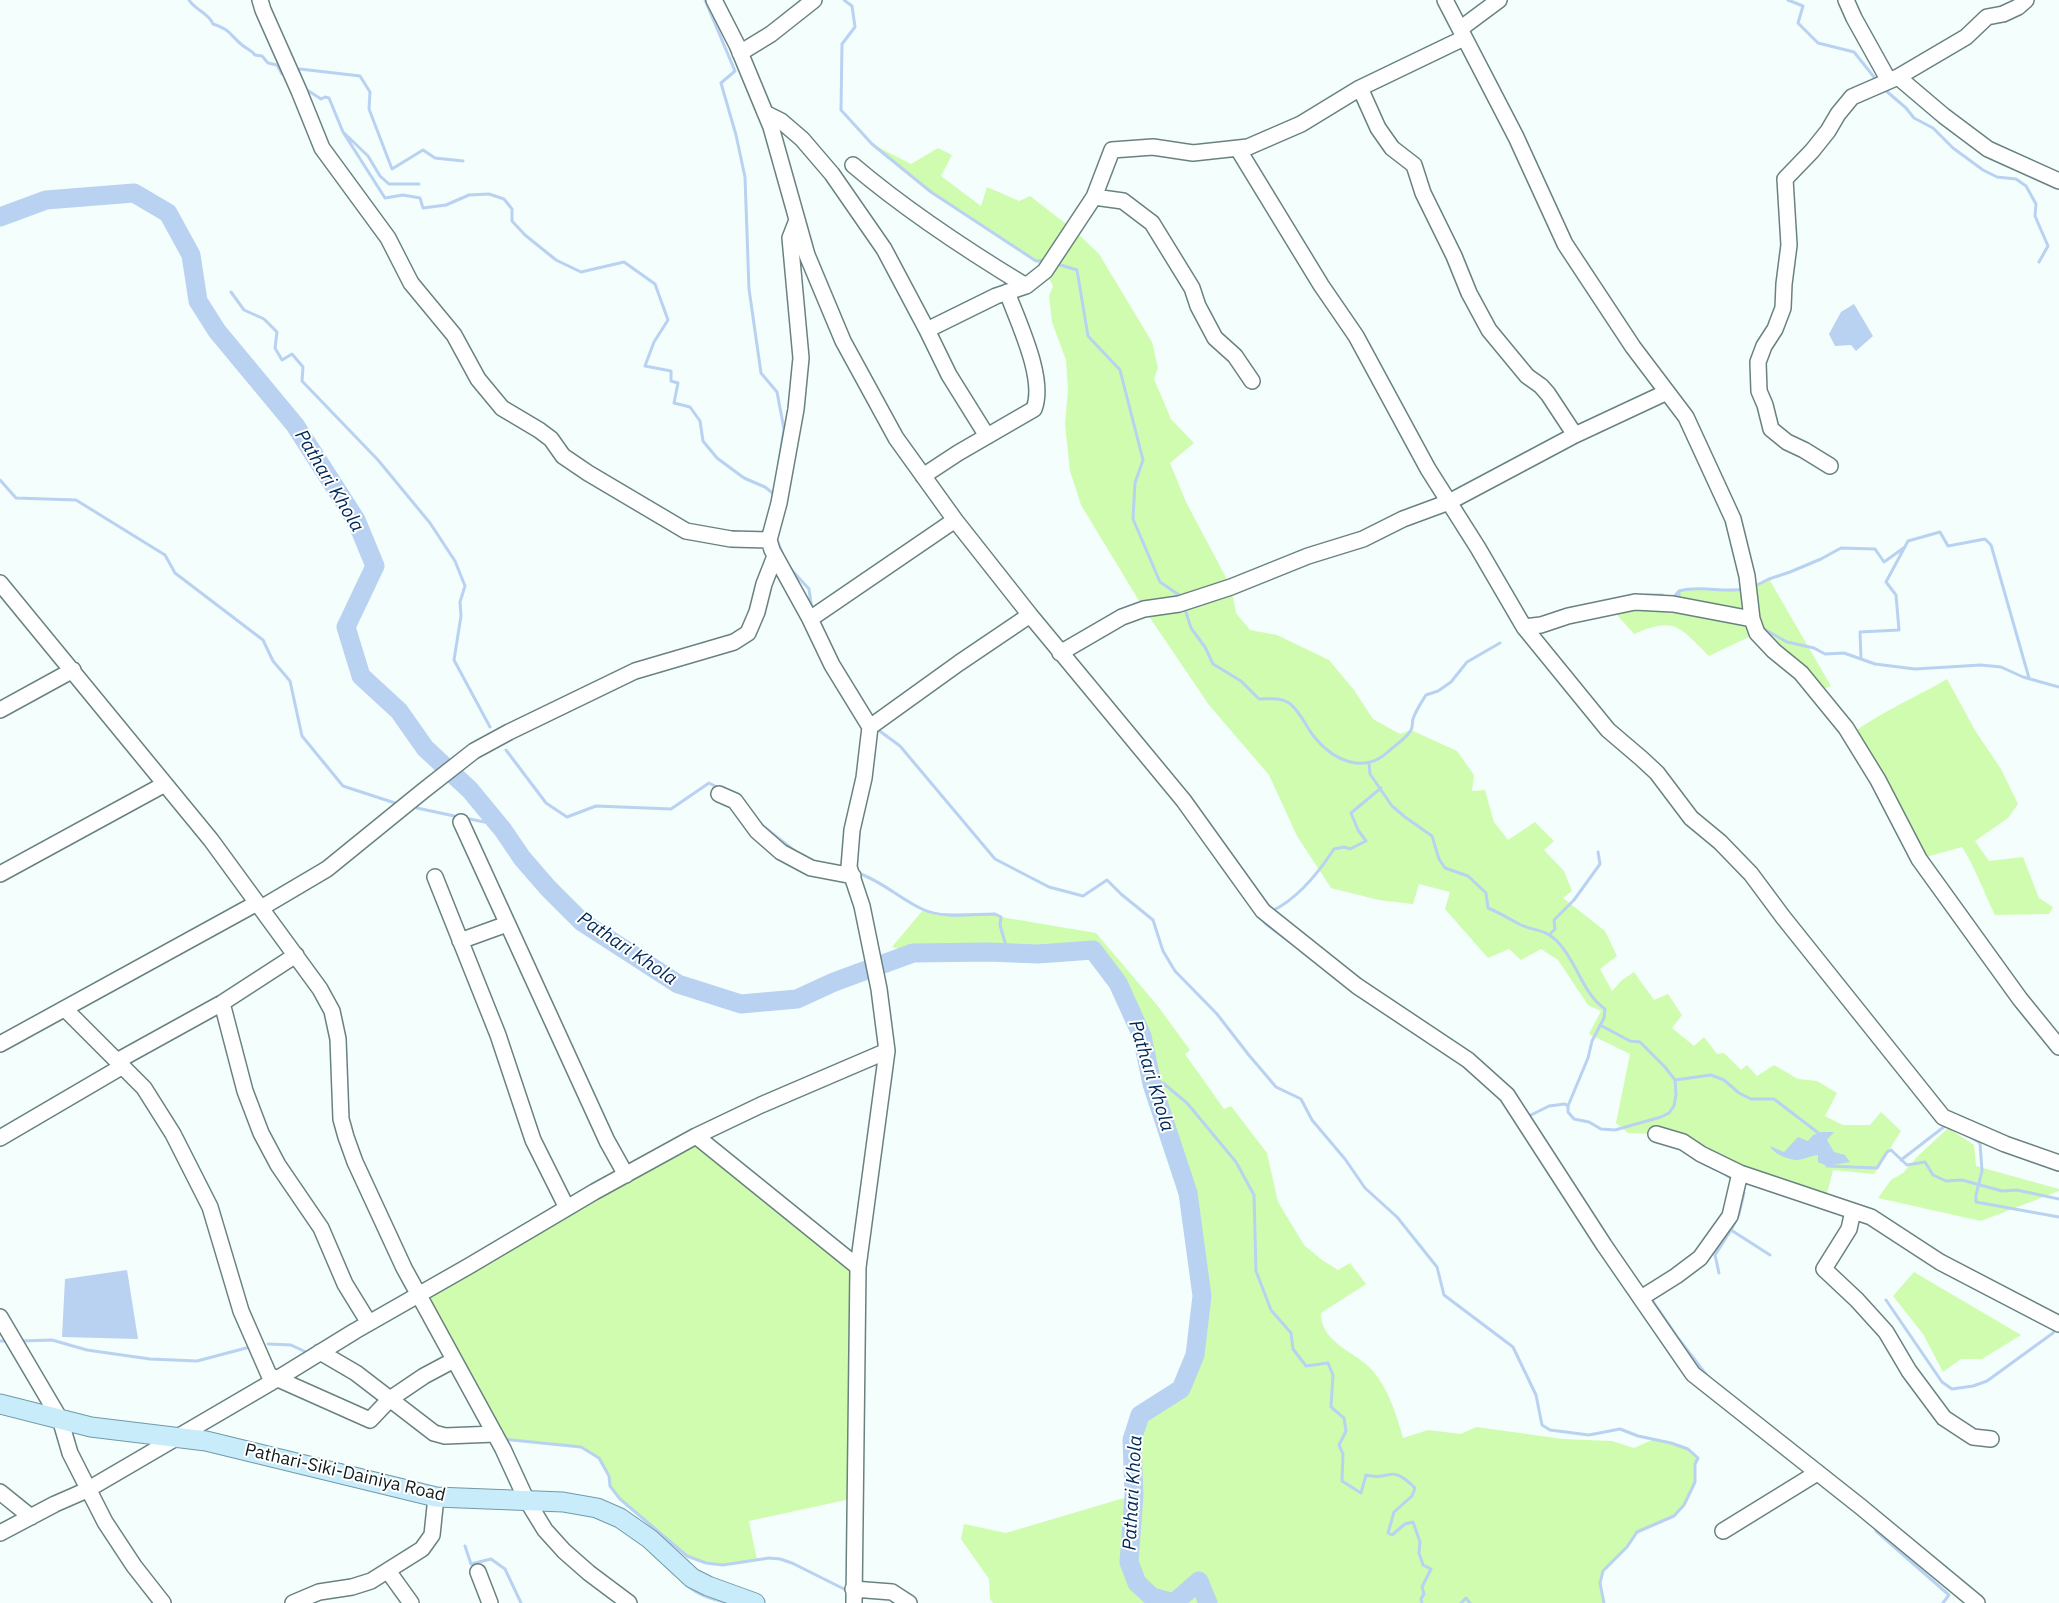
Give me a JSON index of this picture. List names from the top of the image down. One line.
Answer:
{"streets":{"main road":["Pathari-Siki-Dainiya Road"]},"water":["Pathari Khola"]}
